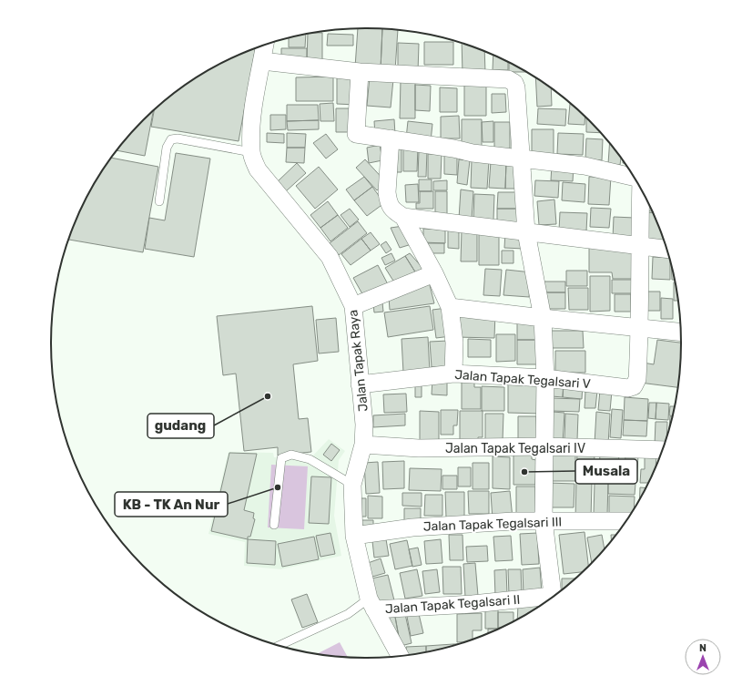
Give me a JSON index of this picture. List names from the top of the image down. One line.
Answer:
{"streets":{"street":["Jalan Tapak Raya","Jalan Tapak Tegalsari V","Jalan Tapak Tegalsari IV","Jalan Tapak Tegalsari III","Jalan Tapak Tegalsari II"]},"crossings":[["Jalan Tapak Raya","Jalan Tapak Tegalsari V"],["Jalan Tapak Raya","Jalan Tapak Tegalsari IV"],["Jalan Tapak Raya","Jalan Tapak Tegalsari III"],["Jalan Tapak Raya","Jalan Tapak Tegalsari II"]],"places":["gudang","Musala","KB - TK An Nur"],"north":"top"}
